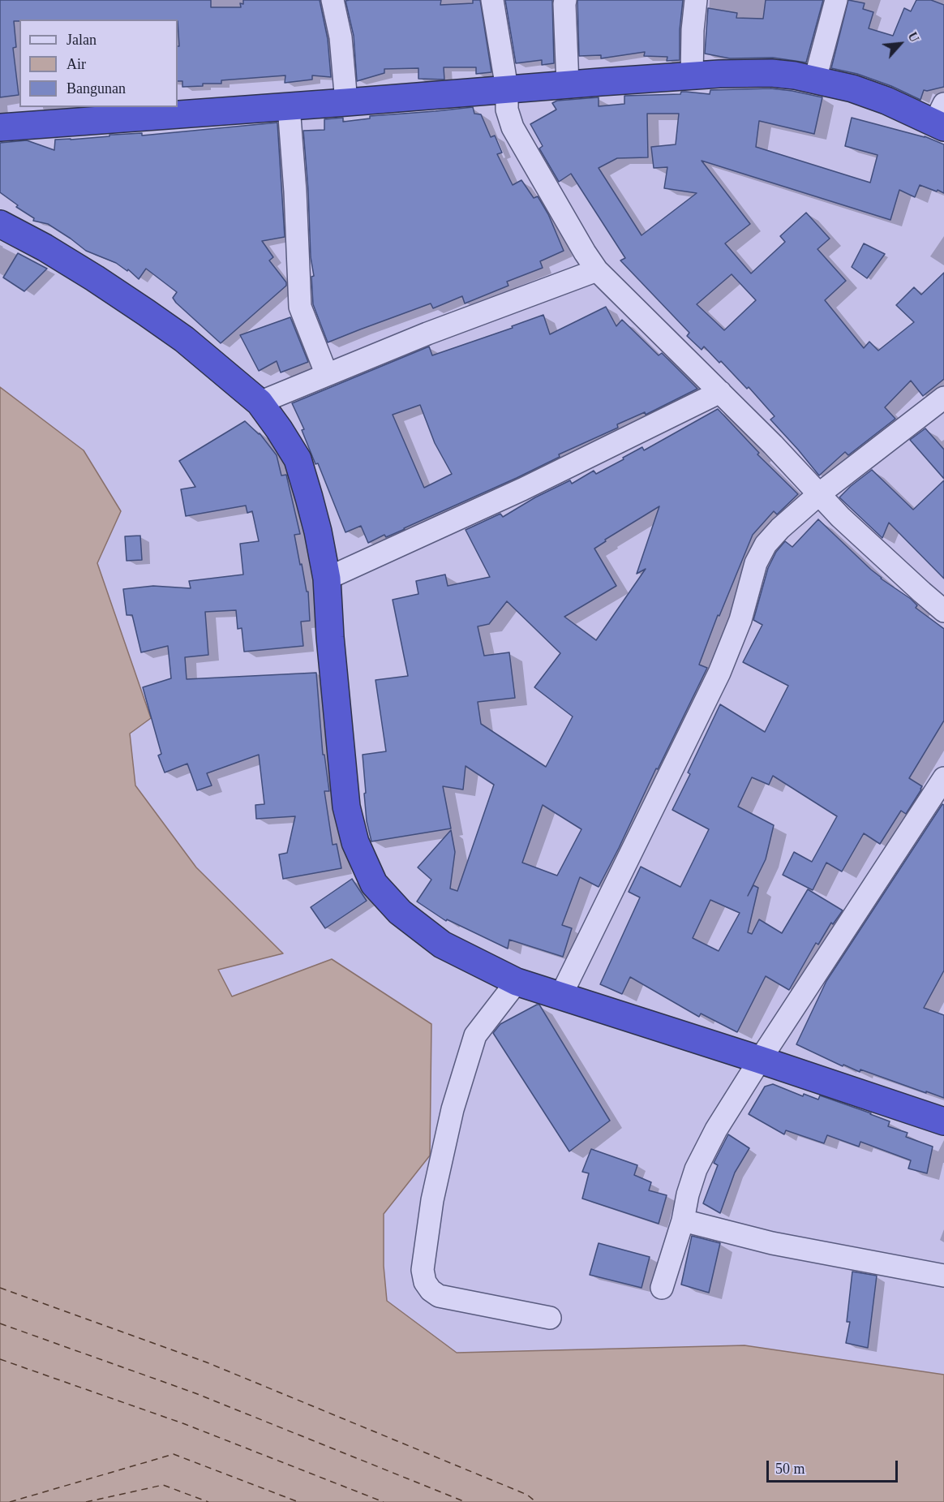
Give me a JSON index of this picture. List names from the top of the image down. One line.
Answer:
{"legend":["Jalan","Air","Bangunan"],"scale_bar":"50 m","north":"top right"}
